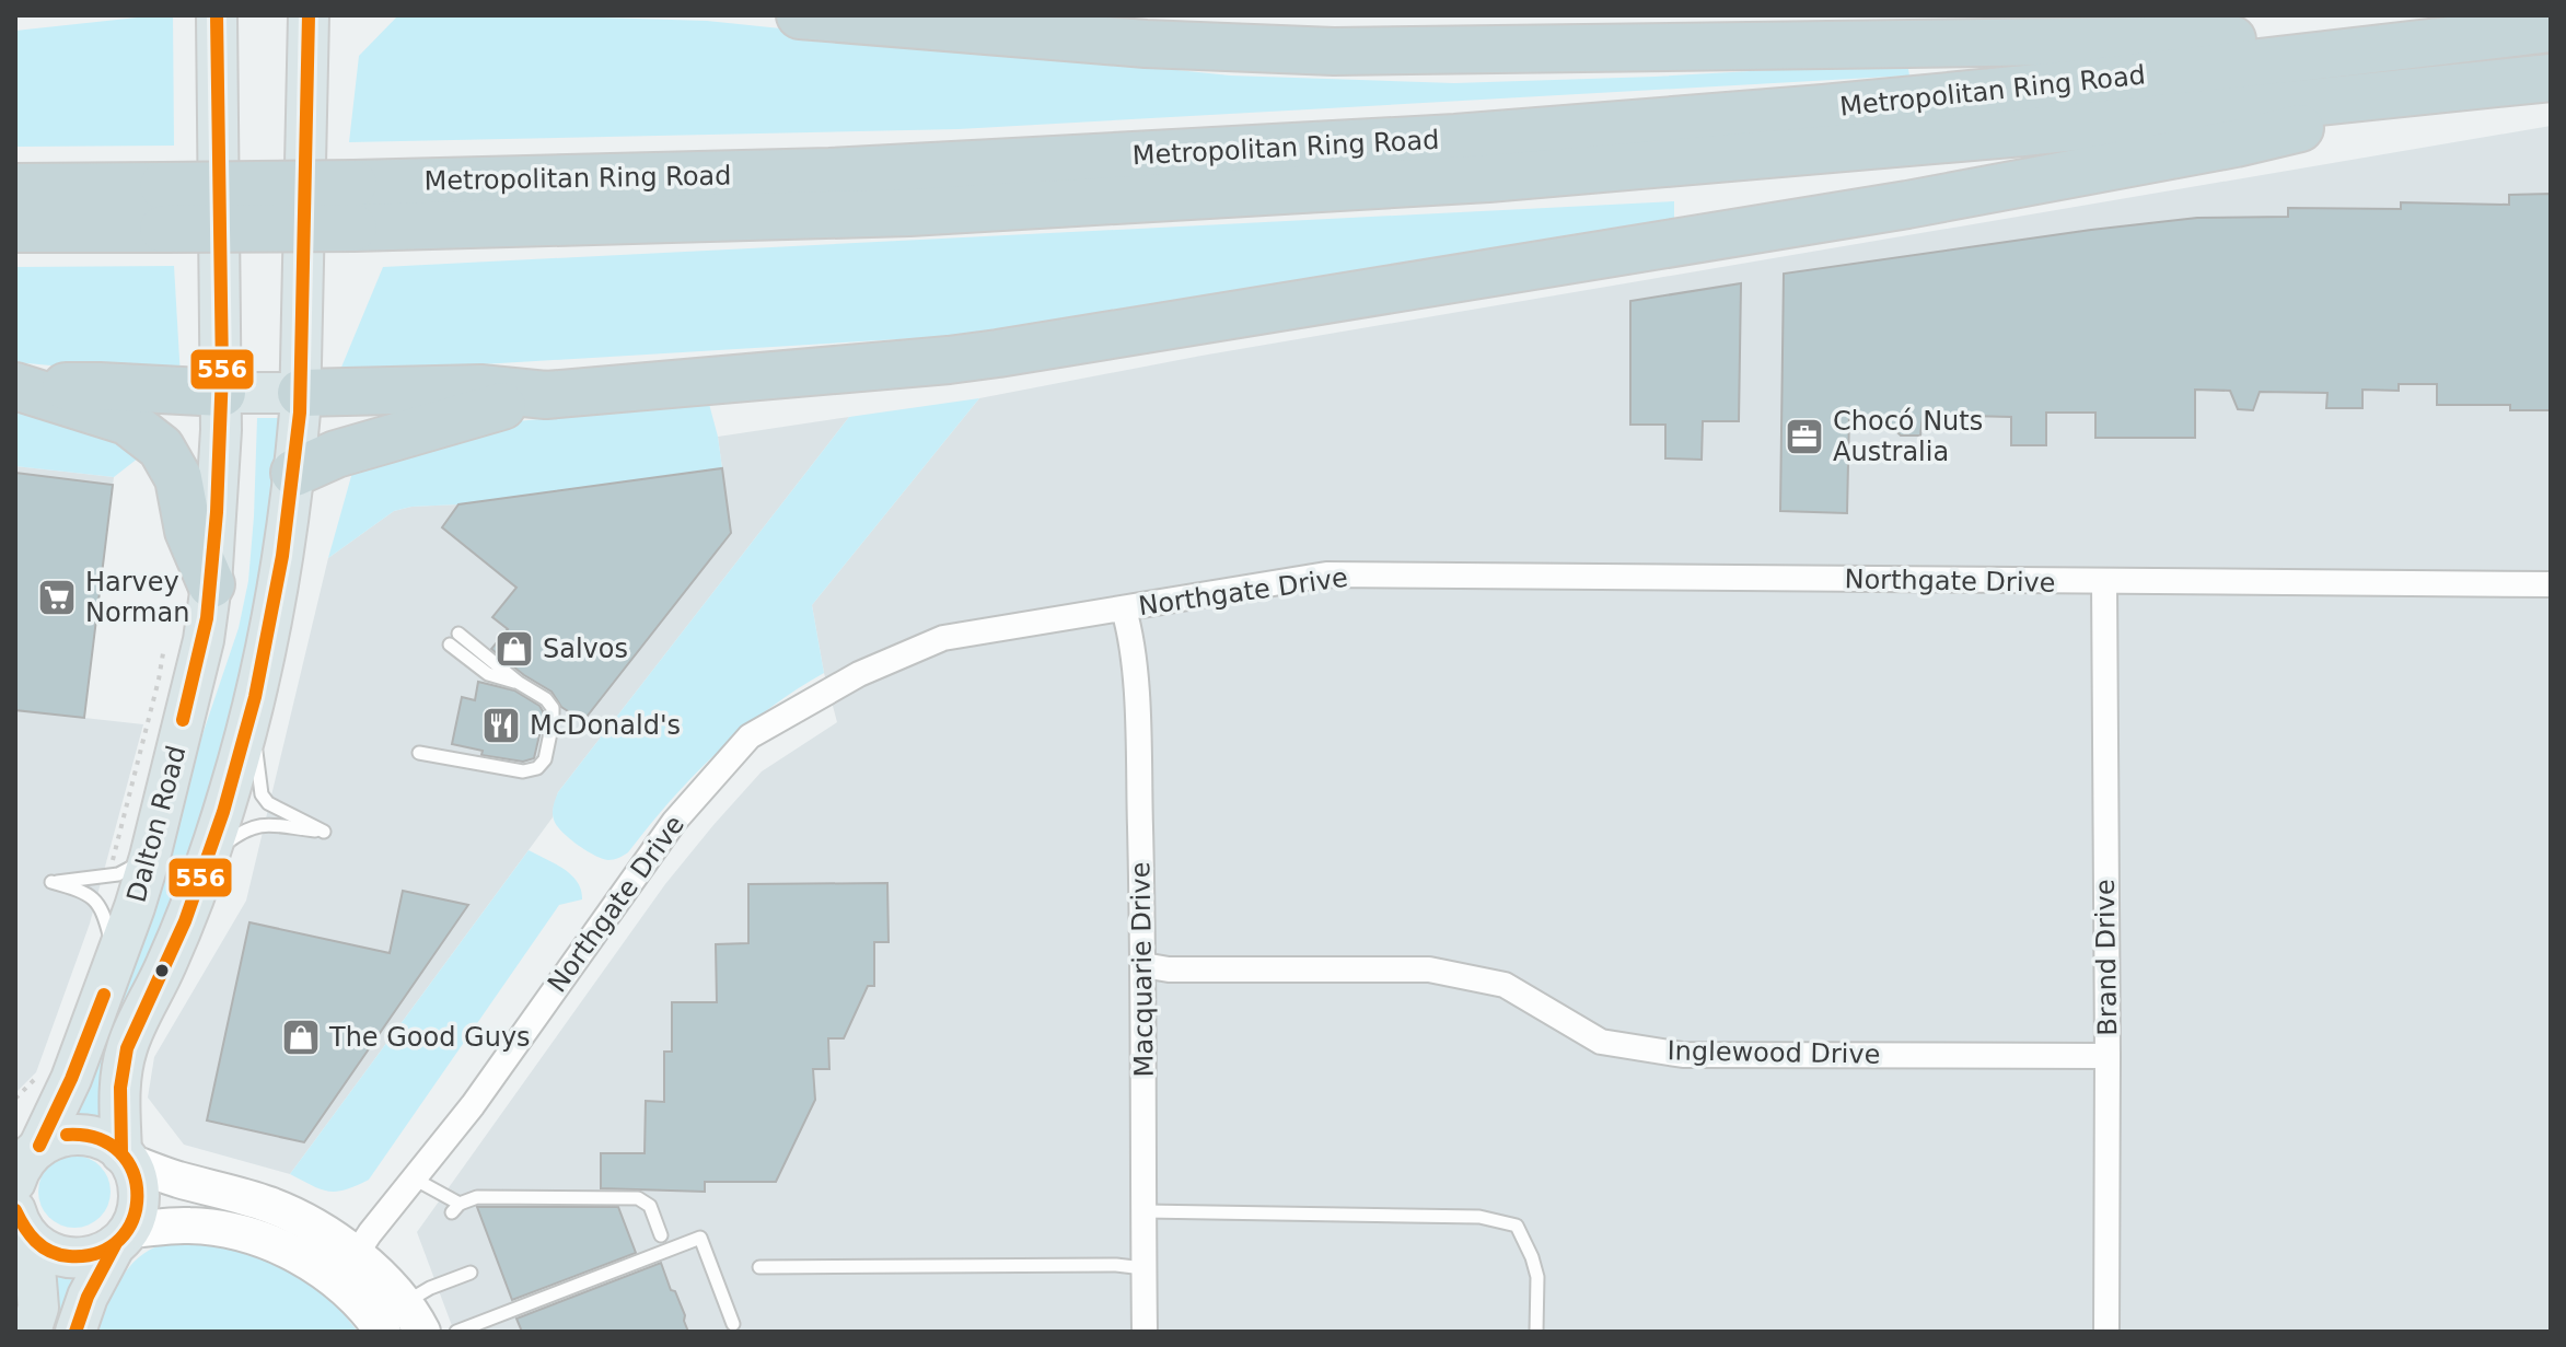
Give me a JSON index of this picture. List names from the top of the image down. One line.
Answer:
{"streets":{"highway":["Metropolitan Ring Road"],"main road":["Dalton Road"],"street":["Northgate Drive","Brand Drive","Macquarie Drive","Inglewood Drive"]},"crossings":[["Northgate Drive","Brand Drive"],["Northgate Drive","Macquarie Drive"],["Brand Drive","Inglewood Drive"],["Macquarie Drive","Inglewood Drive"]],"places":{"office":["Chocó Nuts Australia"],"supermarket":["Harvey Norman"],"shop":["Salvos","The Good Guys"],"restaurant":["McDonald's"]},"lines":["transit line 556"]}
